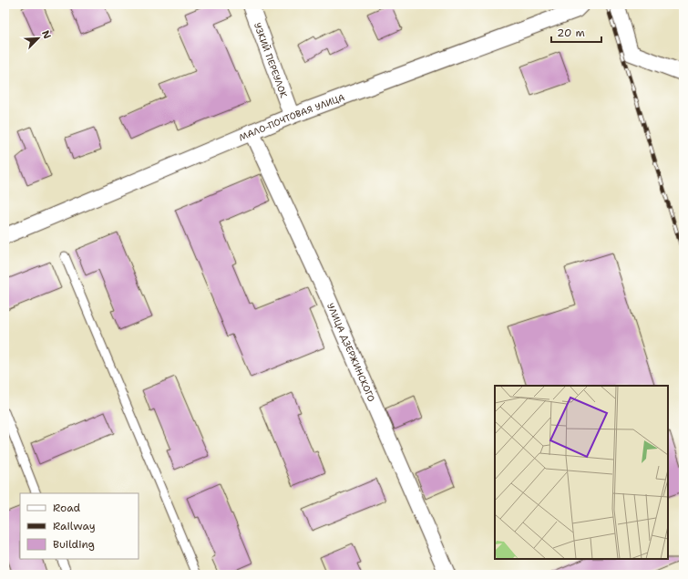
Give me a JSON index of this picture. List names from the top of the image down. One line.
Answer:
{"streets":{"street":["УЗКИЙ ПЕРЕУЛОК","МАЛО-ПОЧТОВАЯ УЛИЦА","УЛИЦА ДЗЕРЖИНСКОГО"]},"crossings":[["УЗКИЙ ПЕРЕУЛОК","МАЛО-ПОЧТОВАЯ УЛИЦА"],["МАЛО-ПОЧТОВАЯ УЛИЦА","УЛИЦА ДЗЕРЖИНСКОГО"]],"legend":["Road","Railway","Building"],"scale_bar":"20 m","north":"top right"}
